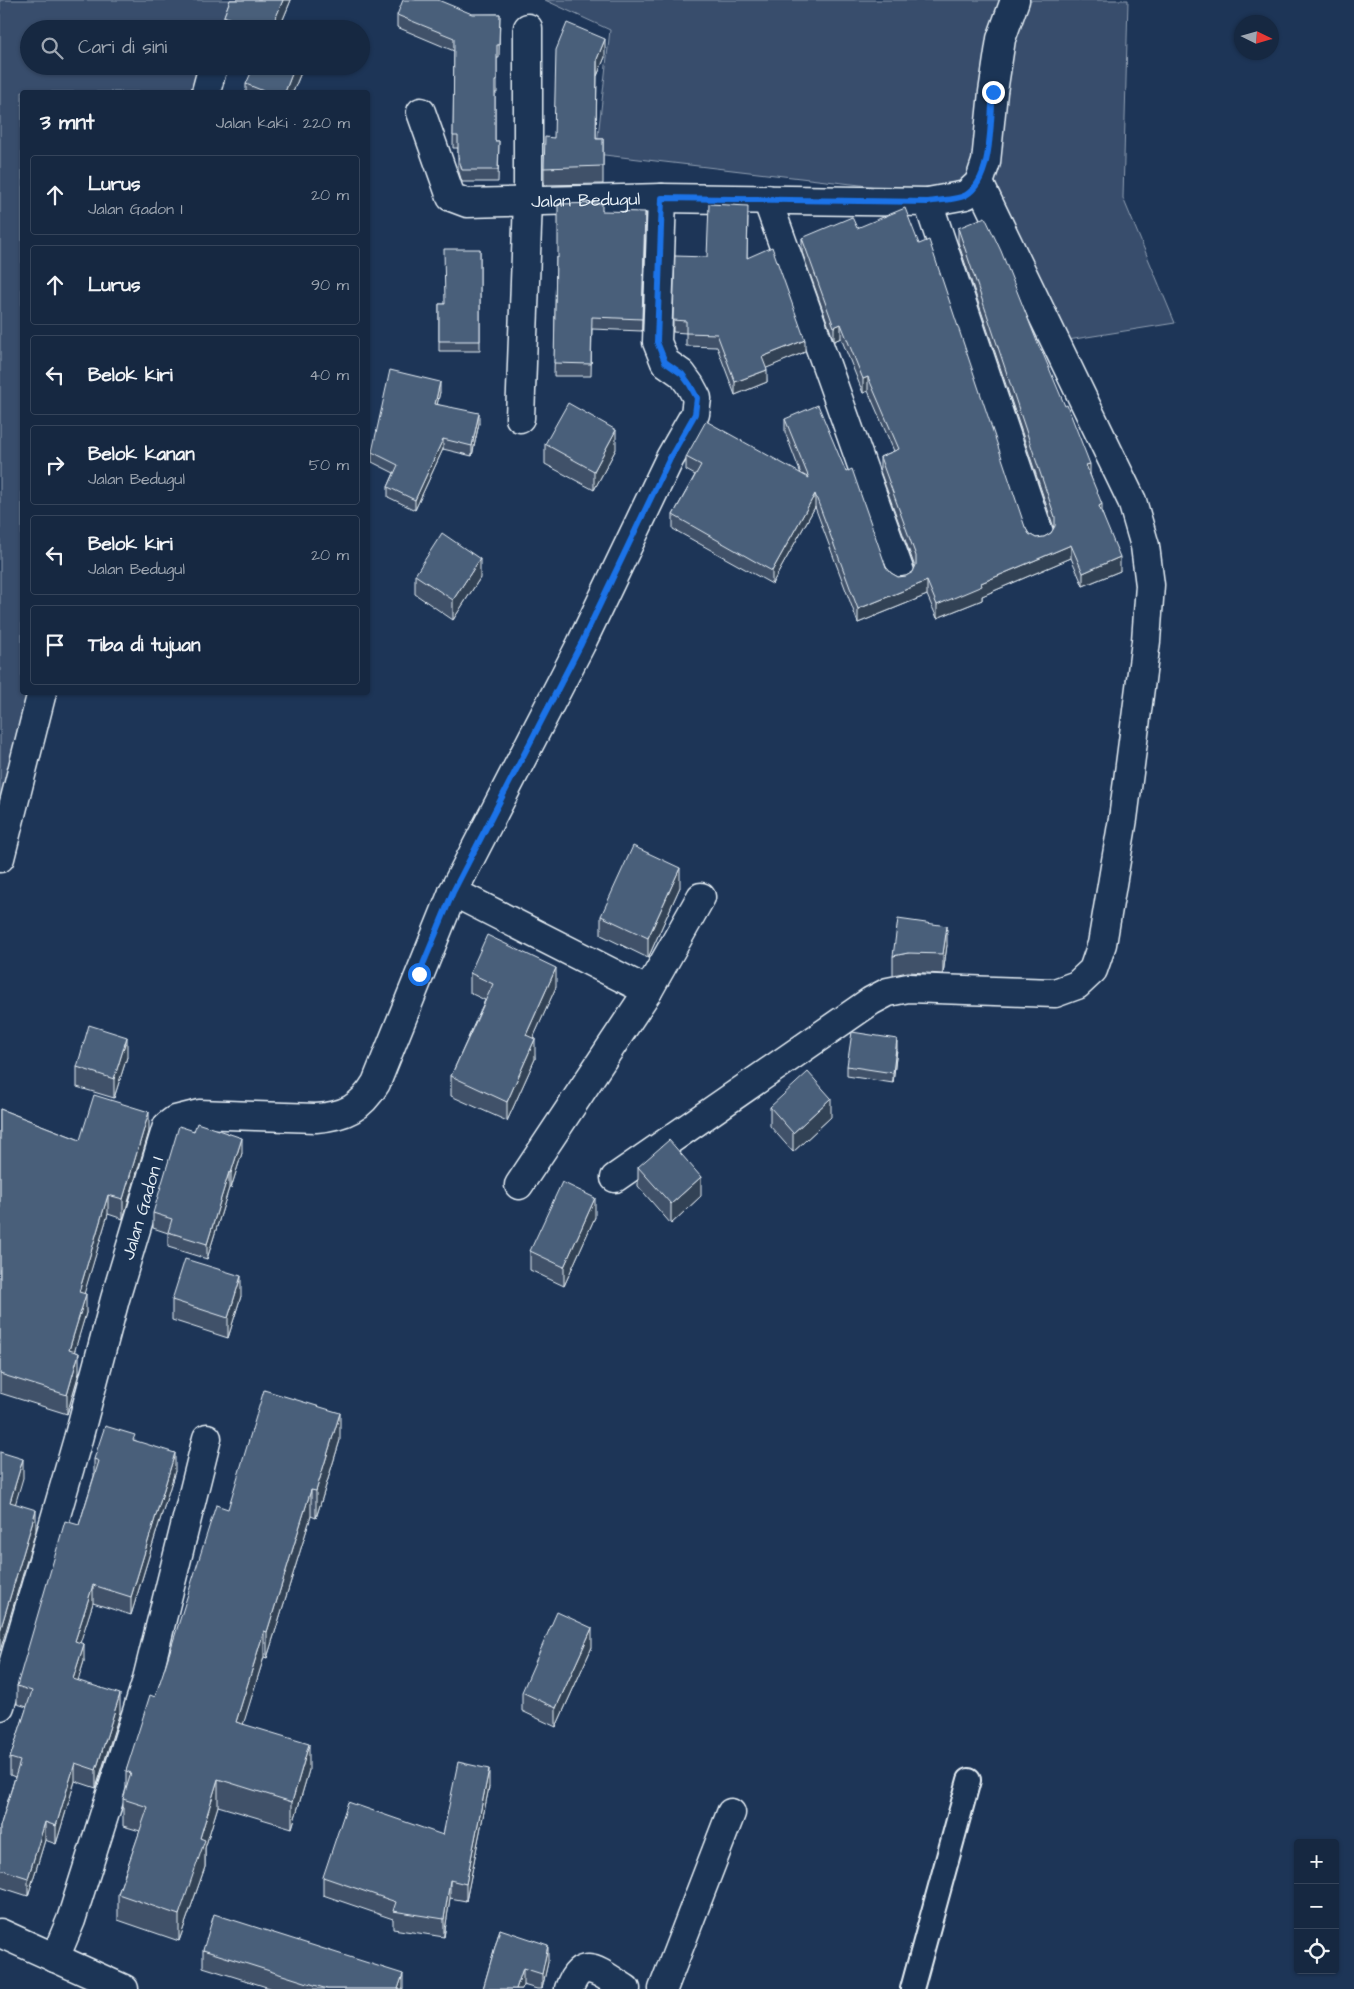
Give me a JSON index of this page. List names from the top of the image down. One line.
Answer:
{"streets":{"street":["Jalan Bedugul","Jalan Gadon I"]},"north":"right","page":{"search":"Cari di sini","heading":["3 mnt","Jalan kaki · 220 m"],"list":[["Lurus","Jalan Gadon I","20 m"],["Lurus","90 m"],["Belok kiri","40 m"],["Belok kanan","Jalan Bedugul","50 m"],["Belok kiri","Jalan Bedugul","20 m"],"Tiba di tujuan"],"map_buttons":["+","−"]}}
